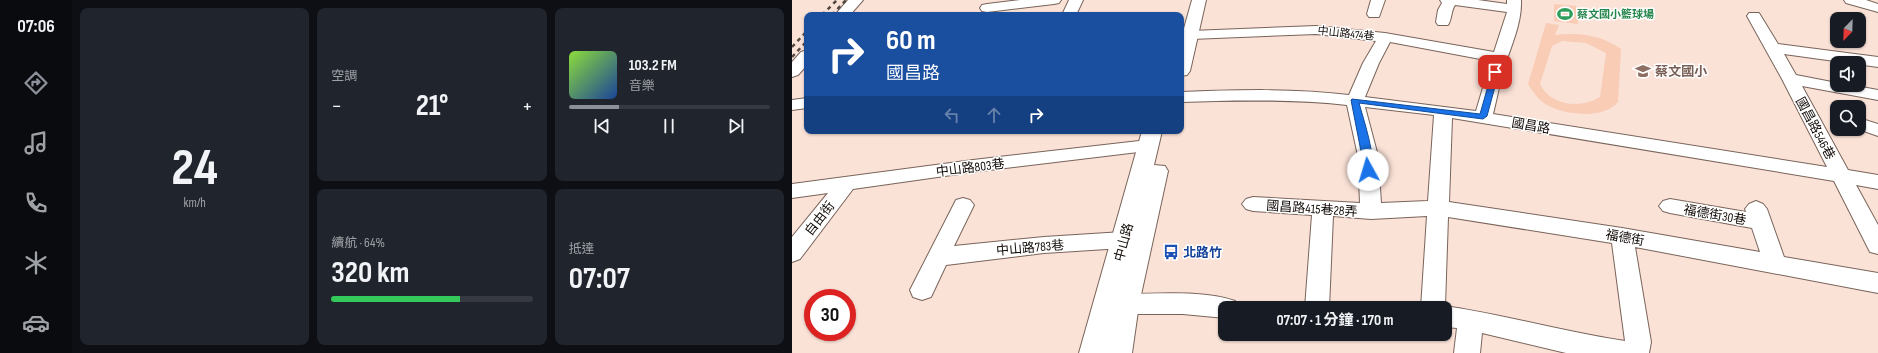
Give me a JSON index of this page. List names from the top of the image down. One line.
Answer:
{"streets":{"main road":["中山路"],"street":["中山路474巷","國昌路","國昌路546巷","中山路803巷","國昌路415巷28弄","福德街30巷","自由街","福德街","中山路783巷"]},"crossings":[["國昌路","國昌路546巷"],["中山路803巷","自由街"],["中山路803巷","中山路"],["國昌路415巷28弄","福德街"],["福德街30巷","福德街"],["中山路","中山路783巷"]],"places":{"sports":["蔡文國小籃球場"],"school or university":["蔡文國小"],"bus stop":["北路竹"]},"north":"bottom left","page":{"tabs":"07:06","tile":[["24","km/h"],"空調",["續航 · 64%","320 km"],["抵達","07:07"]],"turn":["60 m","國昌路"],"song":["103.2 FM","音樂"],"heat":["−","21°","+"],"limit":"30","trip":"07:07 · 1 分鐘 · 170 m"}}
